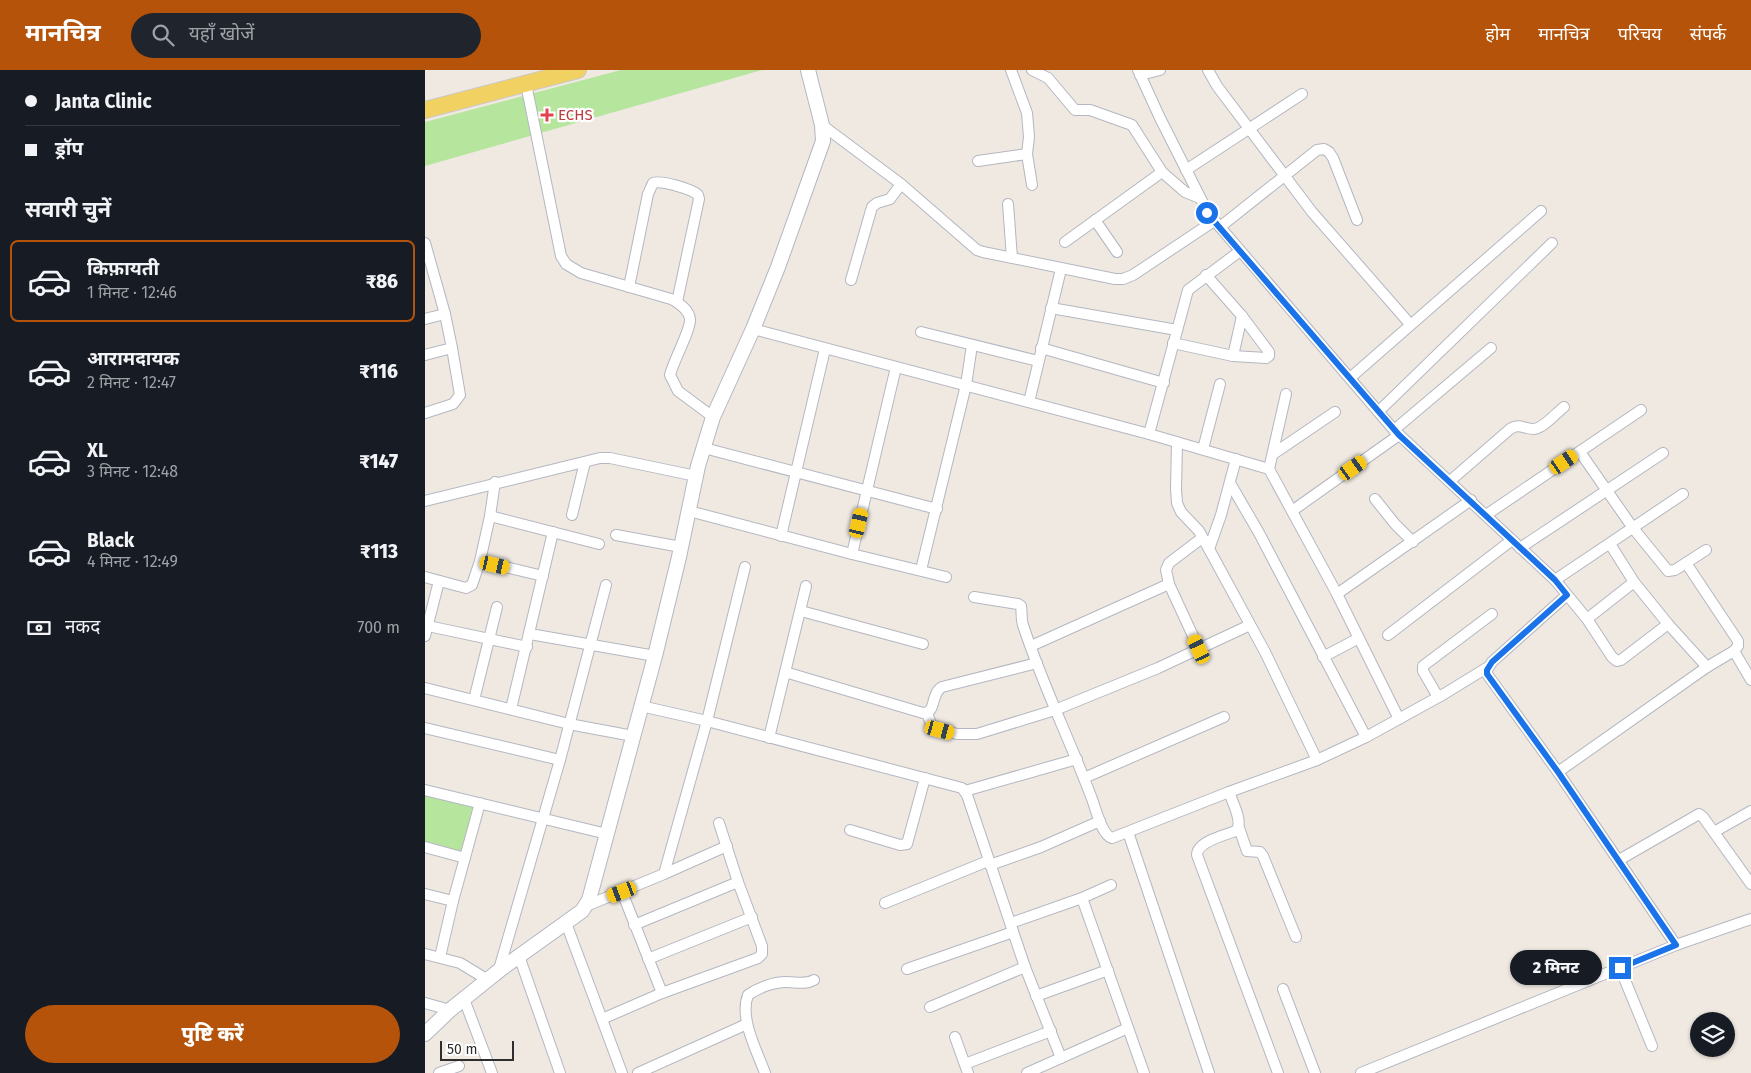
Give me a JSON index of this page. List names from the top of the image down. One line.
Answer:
{"places":{"health":["ECHS"]},"scale_bar":"50 m","page":{"header":"मानचित्र","search":"यहाँ खोजें","nav":["होम","मानचित्र","परिचय","संपर्क"],"banner":["Janta Clinic","ड्रॉप"],"heading":"सवारी चुनें","list":[{"name":"किफ़ायती","note":"1 मिनट · 12:46","value":"₹86"},{"name":"आरामदायक","note":"2 मिनट · 12:47","value":"₹116"},{"name":"XL","note":"3 मिनट · 12:48","value":"₹147"},{"name":"Black","note":"4 मिनट · 12:49","value":"₹113"}],"pay":["नकद","700 m"],"bubble":"2 मिनट","buttons":"पुष्टि करें","scale":"50 m"}}
